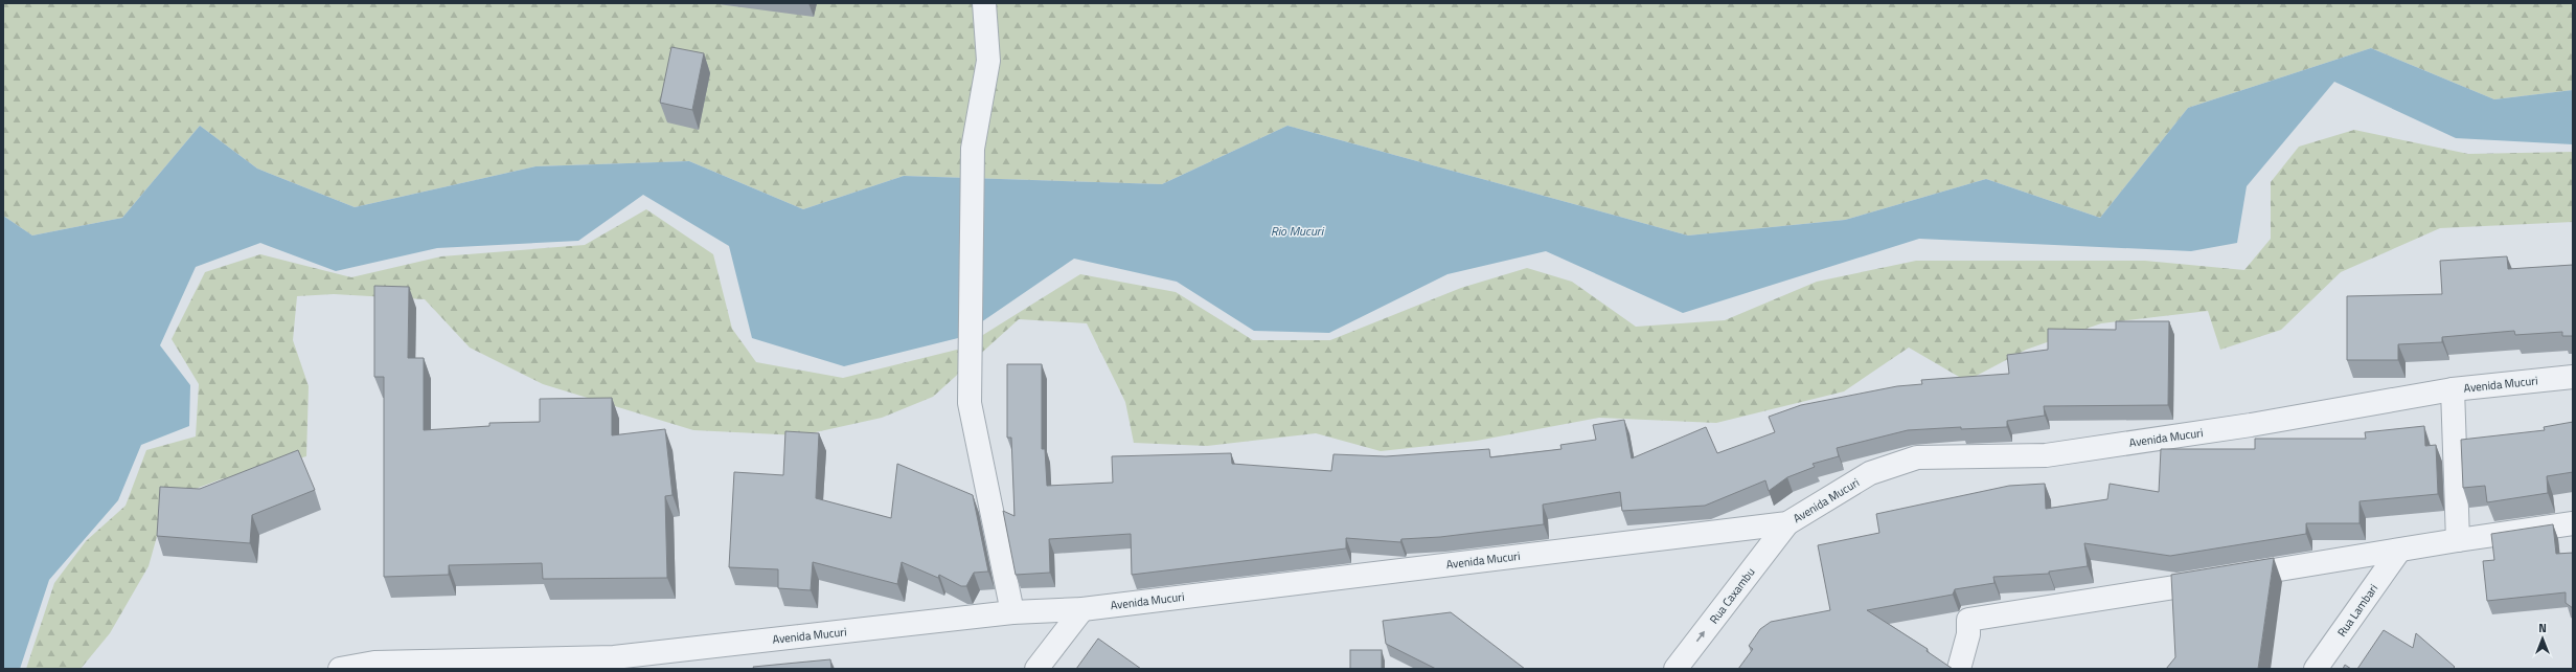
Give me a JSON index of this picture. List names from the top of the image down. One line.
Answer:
{"streets":{"street":["Avenida Mucuri","Rua Caxambu","Rua Lambari"]},"crossings":[["Avenida Mucuri","Rua Caxambu"]],"one_way":["Rua Caxambu"],"water":["Rio Mucuri"],"north":"top"}
